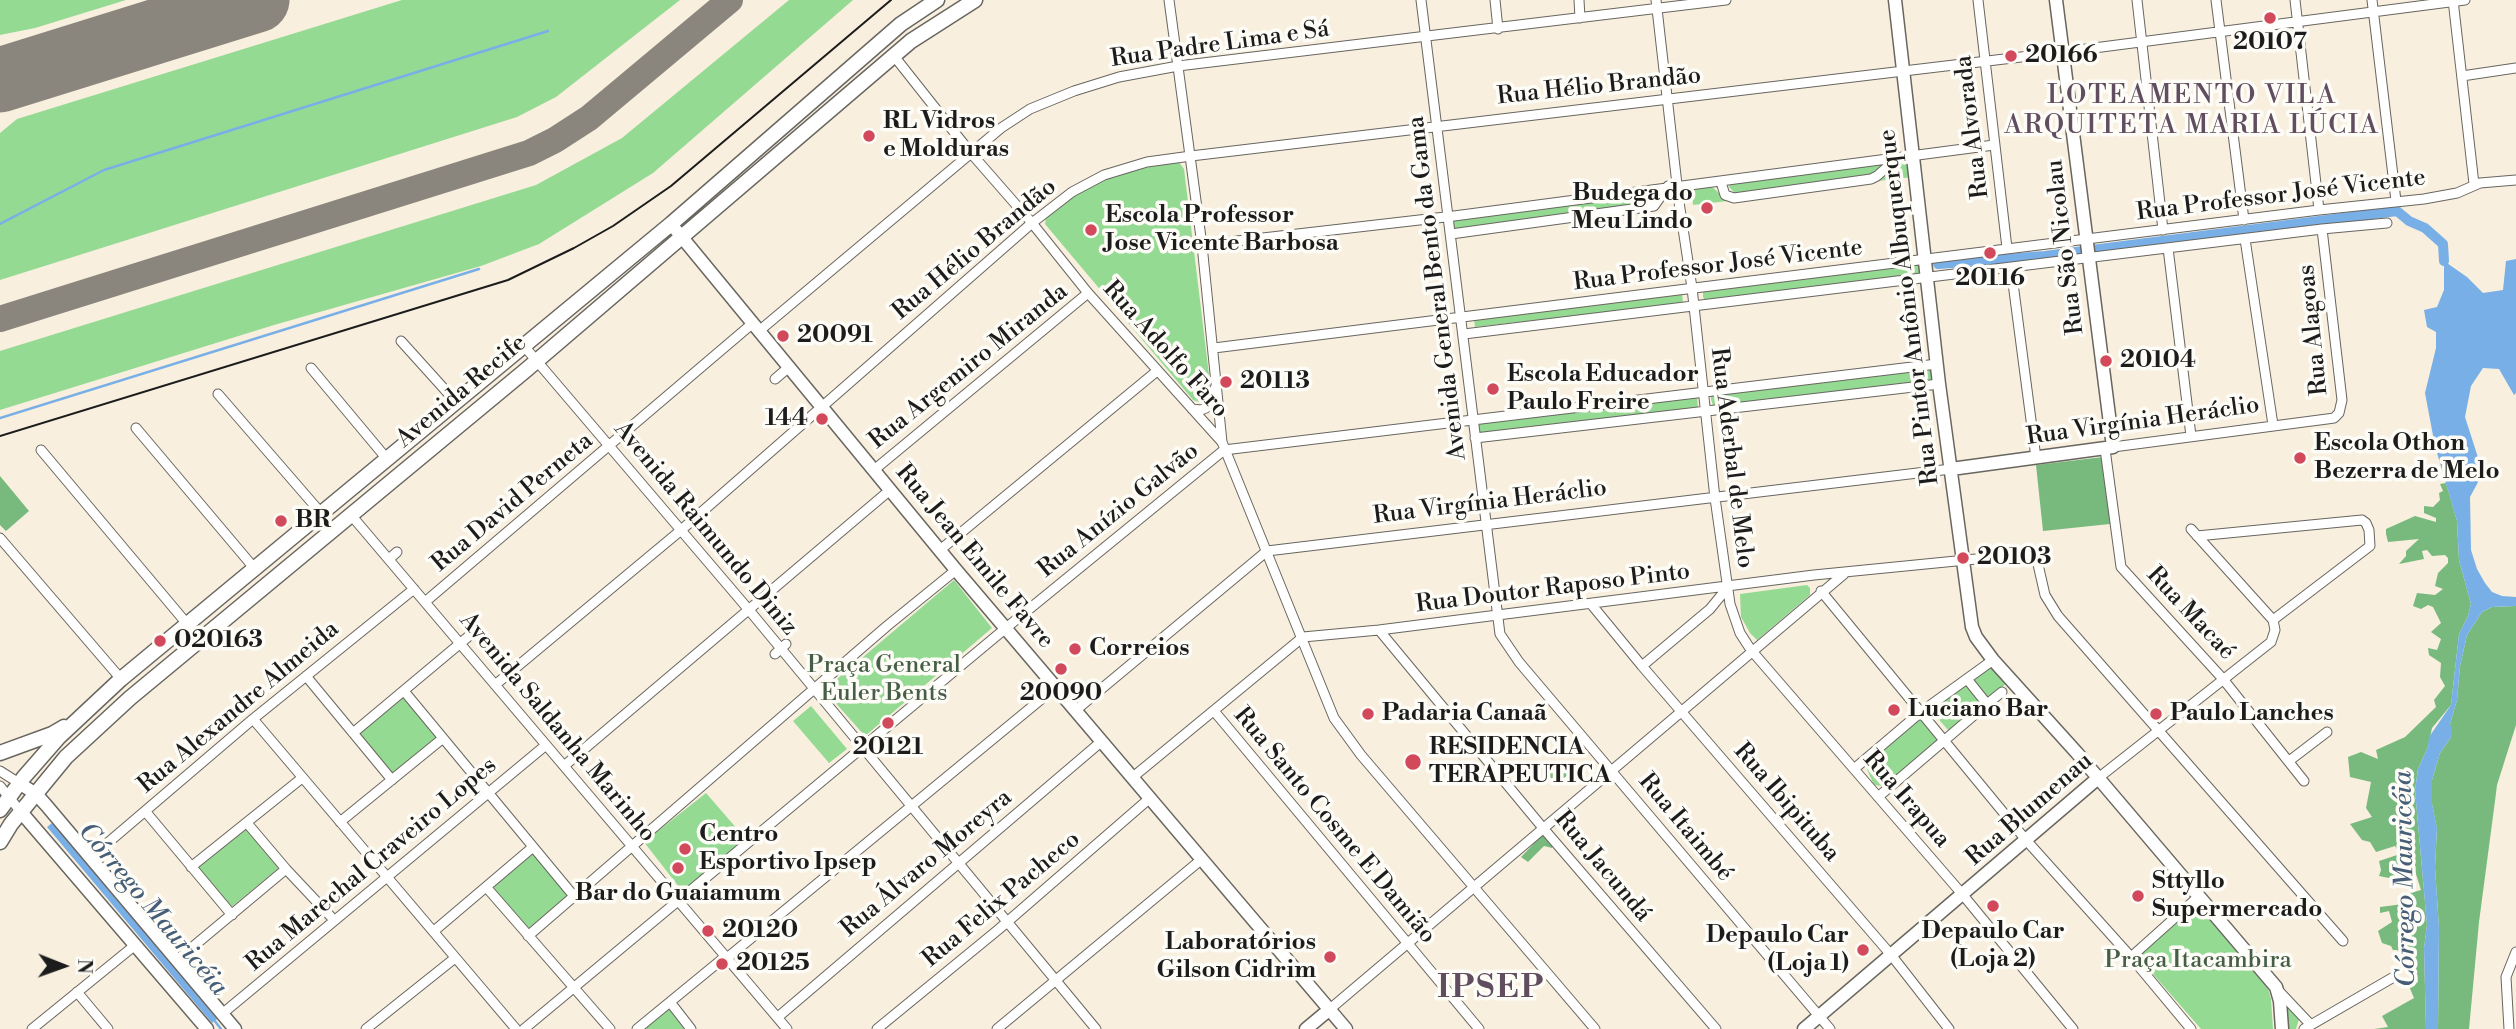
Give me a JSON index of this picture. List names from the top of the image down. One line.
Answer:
{"streets":{"main road":["Rua São Nicolau","Rua Pintor Antônio Albuquerque","Avenida Recife","Rua Virgínia Heráclio","Rua Jean Emile Favre","Rua Blumenau"],"street":["Rua Padre Lima e Sá","Rua Hélio Brandão","Rua Alvorada","Rua Professor José Vicente","Avenida General Bento da Gama","Rua Alagoas","Rua Adolfo Faro","Rua Argemiro Miranda","Rua Aderbal de Melo","Rua David Perneta","Rua Anízio Galvão","Avenida Raimundo Diniz","Rua Doutor Raposo Pinto","Rua Macaé","Rua Alexandre Almeida","Avenida Saldanha Marinho","Rua Irapua","Rua Ibipituba","Rua Santo Cosme E Damião","Rua Itaimbé","Rua Álvaro Moreyra","Rua Marechal Craveiro Lopes","Rua Jacundá","Rua Felix Pacheco"]},"crossings":[["Rua Padre Lima e Sá","Avenida General Bento da Gama"],["Rua Padre Lima e Sá","Rua Adolfo Faro"],["Rua Padre Lima e Sá","Rua Aderbal de Melo"],["Rua Padre Lima e Sá","Rua David Perneta"],["Rua Padre Lima e Sá","Rua Jean Emile Favre"],["Rua Hélio Brandão","Rua Alvorada"],["Rua Hélio Brandão","Rua São Nicolau"],["Rua Hélio Brandão","Avenida General Bento da Gama"],["Rua Hélio Brandão","Rua Pintor Antônio Albuquerque"],["Rua Hélio Brandão","Rua Adolfo Faro"],["Rua Hélio Brandão","Rua Aderbal de Melo"],["Rua Hélio Brandão","Avenida Raimundo Diniz"],["Rua Hélio Brandão","Rua Jean Emile Favre"],["Rua Hélio Brandão","Avenida Saldanha Marinho"],["Rua Alvorada","Rua Professor José Vicente"],["Rua Professor José Vicente","Rua São Nicolau"],["Rua Professor José Vicente","Avenida General Bento da Gama"],["Rua Professor José Vicente","Rua Pintor Antônio Albuquerque"],["Rua Professor José Vicente","Rua Alagoas"],["Rua Professor José Vicente","Rua Aderbal de Melo"],["Rua São Nicolau","Rua Virgínia Heráclio"],["Rua São Nicolau","Rua Macaé"],["Avenida General Bento da Gama","Rua Virgínia Heráclio"],["Avenida General Bento da Gama","Rua Doutor Raposo Pinto"],["Avenida General Bento da Gama","Rua Itaimbé"],["Rua Pintor Antônio Albuquerque","Rua Virgínia Heráclio"],["Rua Pintor Antônio Albuquerque","Rua Doutor Raposo Pinto"],["Rua Pintor Antônio Albuquerque","Rua Blumenau"],["Rua Alagoas","Rua Virgínia Heráclio"],["Rua Adolfo Faro","Rua Argemiro Miranda"],["Rua Adolfo Faro","Avenida Recife"],["Rua Adolfo Faro","Rua Anízio Galvão"],["Rua Argemiro Miranda","Rua Jean Emile Favre"],["Avenida Recife","Avenida Raimundo Diniz"],["Avenida Recife","Rua Jean Emile Favre"],["Avenida Recife","Avenida Saldanha Marinho"],["Rua Virgínia Heráclio","Rua Aderbal de Melo"],["Rua Virgínia Heráclio","Rua Macaé"],["Rua Aderbal de Melo","Rua Doutor Raposo Pinto"],["Rua Aderbal de Melo","Rua Irapua"],["Rua David Perneta","Avenida Raimundo Diniz"],["Rua David Perneta","Rua Jean Emile Favre"],["Rua David Perneta","Avenida Saldanha Marinho"],["Rua Anízio Galvão","Avenida Raimundo Diniz"],["Rua Anízio Galvão","Rua Jean Emile Favre"],["Rua Anízio Galvão","Avenida Saldanha Marinho"],["Avenida Raimundo Diniz","Rua Álvaro Moreyra"],["Avenida Raimundo Diniz","Rua Felix Pacheco"],["Rua Jean Emile Favre","Rua Álvaro Moreyra"],["Rua Jean Emile Favre","Rua Felix Pacheco"],["Rua Doutor Raposo Pinto","Rua Irapua"],["Rua Doutor Raposo Pinto","Rua Ibipituba"],["Rua Doutor Raposo Pinto","Rua Blumenau"],["Rua Doutor Raposo Pinto","Rua Itaimbé"],["Rua Doutor Raposo Pinto","Rua Jacundá"],["Rua Macaé","Rua Blumenau"],["Rua Alexandre Almeida","Avenida Saldanha Marinho"],["Avenida Saldanha Marinho","Rua Álvaro Moreyra"],["Avenida Saldanha Marinho","Rua Marechal Craveiro Lopes"],["Rua Irapua","Rua Blumenau"],["Rua Ibipituba","Rua Blumenau"],["Rua Blumenau","Rua Itaimbé"]],"districts":["LOTEAMENTO VILA ARQUITETA MARIA LÚCIA","IPSEP"],"water":["Córrego Mauricéia"],"parks":["Praça General Euler Bents","Praça Itacambira"],"places":["20107","20166","RL Vidros e Molduras","Budega do Meu Lindo","Escola Professor Jose Vicente Barbosa","20116","20091","20104","20113","Escola Educador Paulo Freire","144","Escola Othon Bezerra de Melo","BR","20103","020163","Correios","20090","Luciano Bar","Padaria Canaã","Paulo Lanches","20121","RESIDENCIA TERAPEUTICA","Centro Esportivo Ipsep","Bar do Guaiamum","Sttyllo Supermercado","Depaulo Car (Loja 2)","20120","Depaulo Car (Loja 1)","Laboratórios Gilson Cidrim","20125"],"north":"right"}
